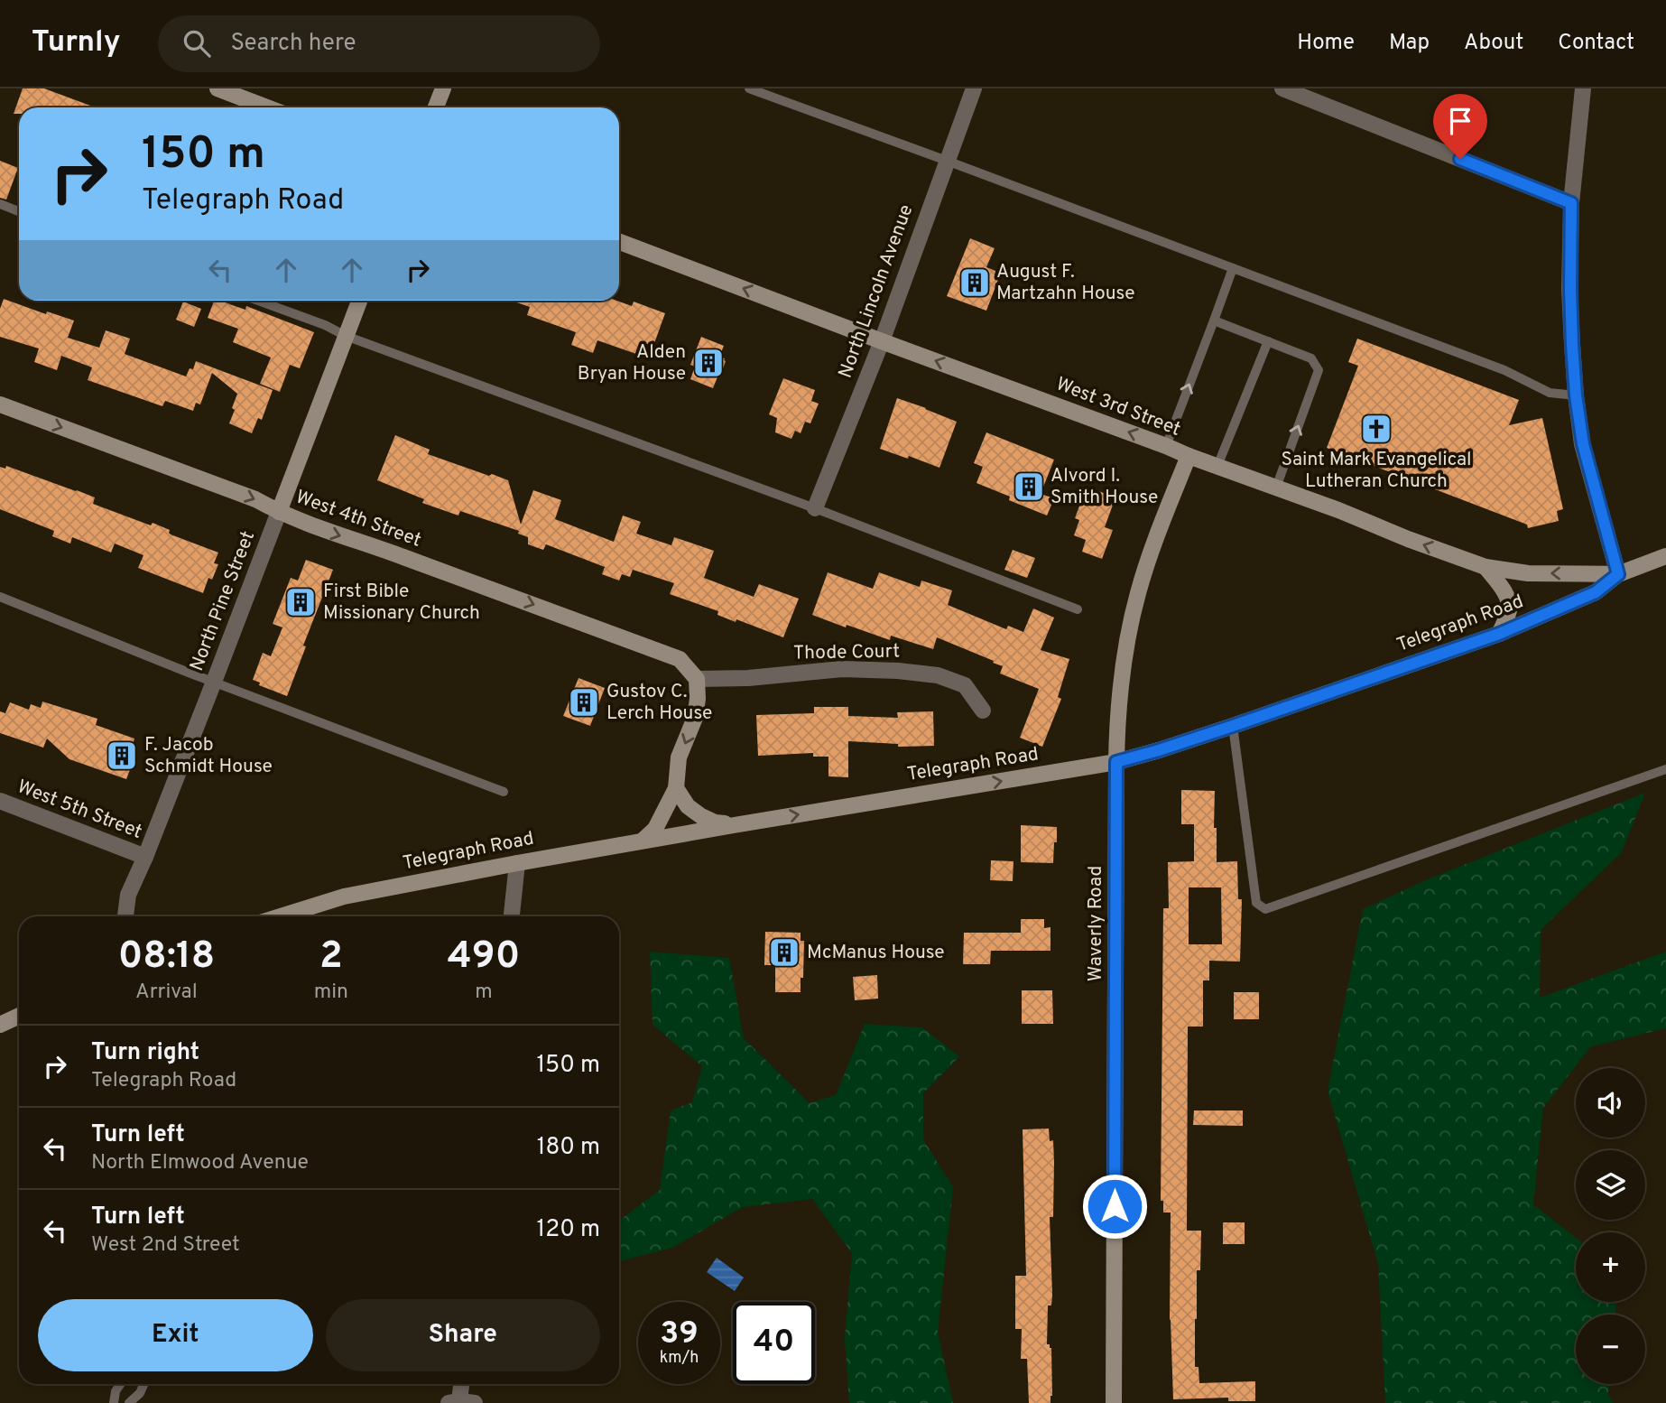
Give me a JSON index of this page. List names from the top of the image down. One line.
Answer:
{"streets":{"street":["North Lincoln Avenue","West 3rd Street","West 4th Street","North Pine Street","Telegraph Road","Thode Court","West 5th Street","Waverly Road"]},"crossings":[["North Lincoln Avenue","West 3rd Street"],["West 3rd Street","Telegraph Road"],["West 3rd Street","Waverly Road"],["West 4th Street","North Pine Street"],["West 4th Street","Thode Court"],["North Pine Street","West 5th Street"],["Telegraph Road","Waverly Road"]],"one_way":["West 3rd Street","West 4th Street"],"places":{"building":["August F. Martzahn House","Alden Bryan House","Alvord I. Smith House","First Bible Missionary Church","Gustov C. Lerch House","F. Jacob Schmidt House","McManus House"],"church":["Saint Mark Evangelical Lutheran Church"]},"page":{"header":"Turnly","search":"Search here","nav":["Home","Map","About","Contact"],"turn":["150 m","Telegraph Road"],"eta":["08:18","Arrival","2","min","490","m"],"list":[{"name":"Turn right","note":"Telegraph Road","value":"150 m"},{"name":"Turn left","note":"North Elmwood Avenue","value":"180 m"},{"name":"Turn left","note":"West 2nd Street","value":"120 m"}],"map_buttons":["+","−"],"buttons":["Exit","Share"],"speed":"39 km/h","limit":"40"}}
